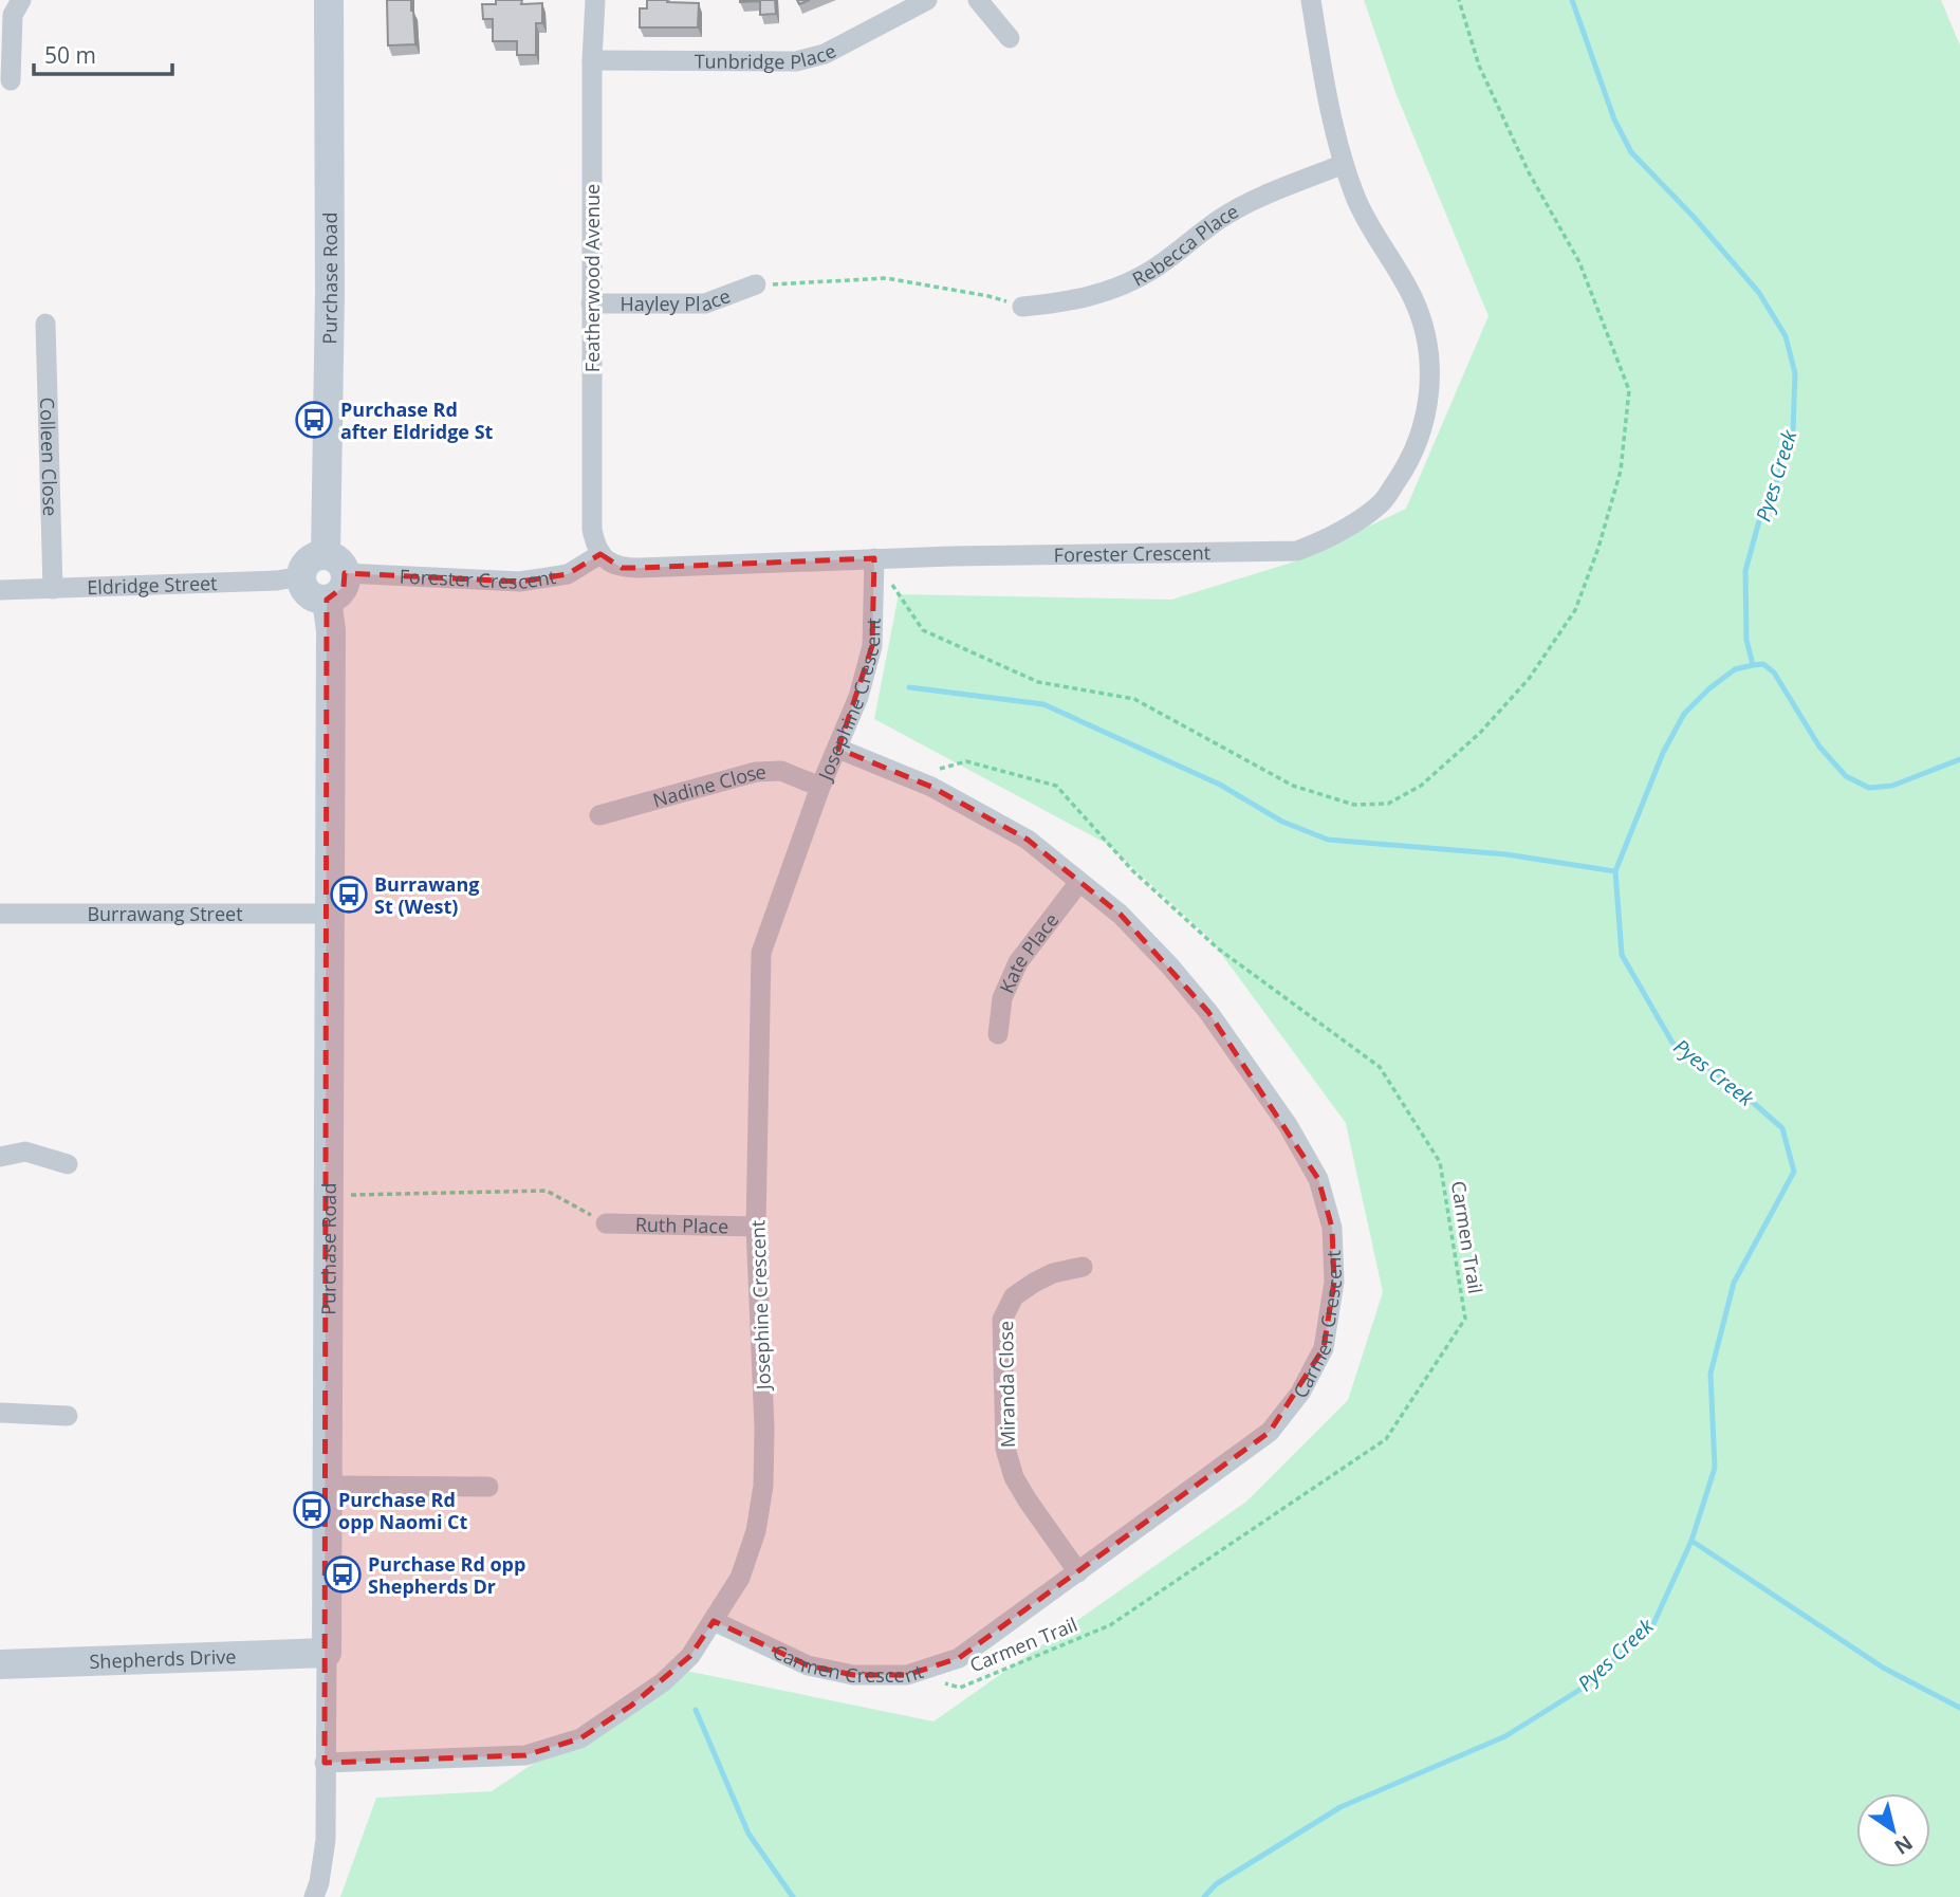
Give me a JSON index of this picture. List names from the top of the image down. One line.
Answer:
{"streets":{"main road":["Purchase Road","Shepherds Drive"],"street":["Tunbridge Place","Rebecca Place","Featherwood Avenue","Hayley Place","Colleen Close","Forester Crescent","Eldridge Street","Josephine Crescent","Nadine Close","Burrawang Street","Kate Place","Ruth Place","Carmen Crescent","Miranda Close"],"path":["Carmen Trail"]},"crossings":[["Tunbridge Place","Featherwood Avenue"],["Rebecca Place","Forester Crescent"],["Purchase Road","Forester Crescent"],["Purchase Road","Eldridge Street"],["Purchase Road","Josephine Crescent"],["Purchase Road","Burrawang Street"],["Purchase Road","Shepherds Drive"],["Featherwood Avenue","Hayley Place"],["Featherwood Avenue","Forester Crescent"],["Colleen Close","Eldridge Street"],["Forester Crescent","Eldridge Street"],["Forester Crescent","Josephine Crescent"],["Josephine Crescent","Nadine Close"],["Josephine Crescent","Ruth Place"],["Josephine Crescent","Carmen Crescent"],["Kate Place","Carmen Crescent"],["Carmen Trail","Carmen Crescent"],["Carmen Crescent","Miranda Close"]],"water":["Pyes Creek"],"places":{"bus stop":["Purchase Rd after Eldridge St","Burrawang St (West)","Purchase Rd opp Naomi Ct","Purchase Rd opp Shepherds Dr"]},"scale_bar":"50 m","north":"bottom right"}
